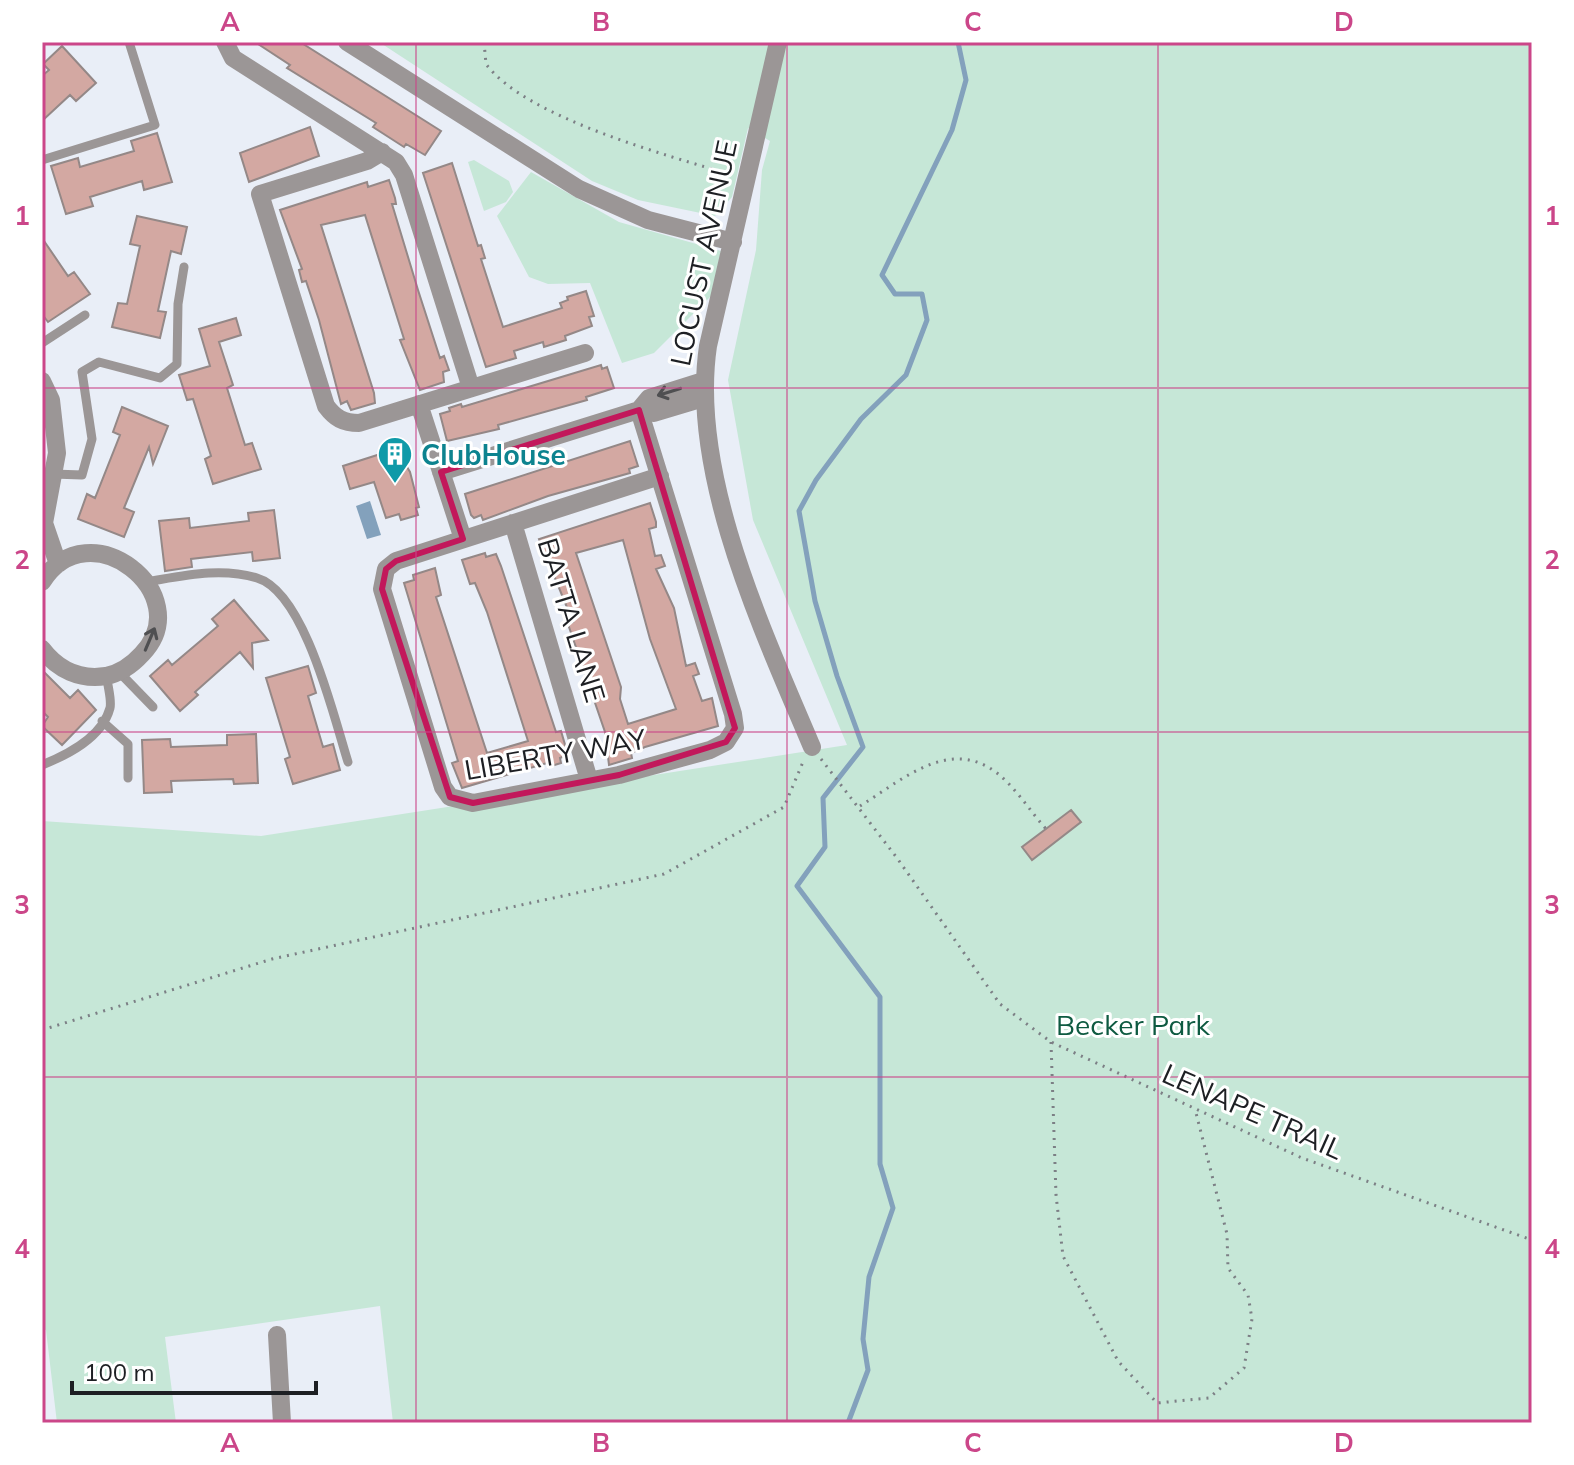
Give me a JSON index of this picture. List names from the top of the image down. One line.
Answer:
{"streets":{"street":["LOCUST AVENUE","BATTA LANE","LIBERTY WAY"],"path":["LENAPE TRAIL"]},"crossings":[["LOCUST AVENUE","LENAPE TRAIL"],["BATTA LANE","LIBERTY WAY"]],"parks":["Becker Park"],"places":{"building":["ClubHouse"]},"scale_bar":"100 m","grid":{"columns":["A","B","C","D"],"rows":["1","2","3","4"]}}
